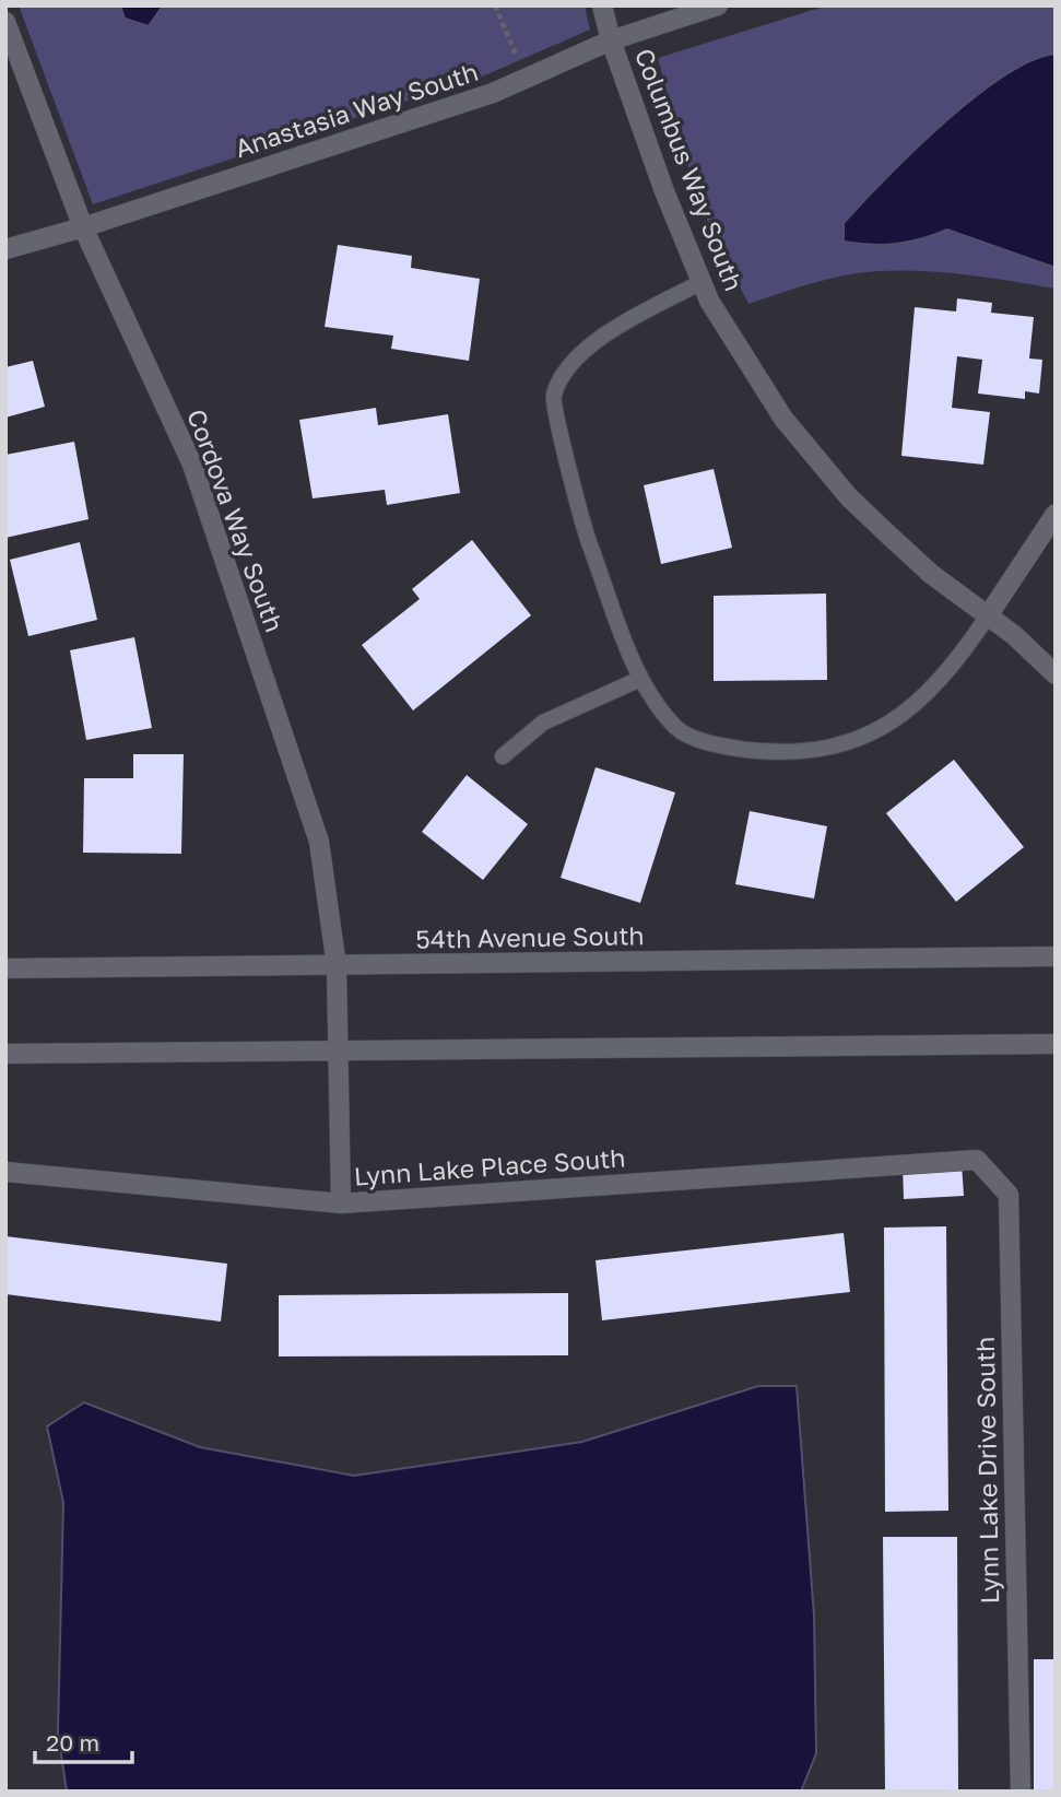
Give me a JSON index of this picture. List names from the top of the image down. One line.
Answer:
{"streets":{"street":["Anastasia Way South","Columbus Way South","Cordova Way South","54th Avenue South","Lynn Lake Place South","Lynn Lake Drive South"]},"crossings":[["Anastasia Way South","Columbus Way South"],["Anastasia Way South","Cordova Way South"],["Cordova Way South","54th Avenue South"],["Lynn Lake Place South","Lynn Lake Drive South"]],"scale_bar":"20 m"}
